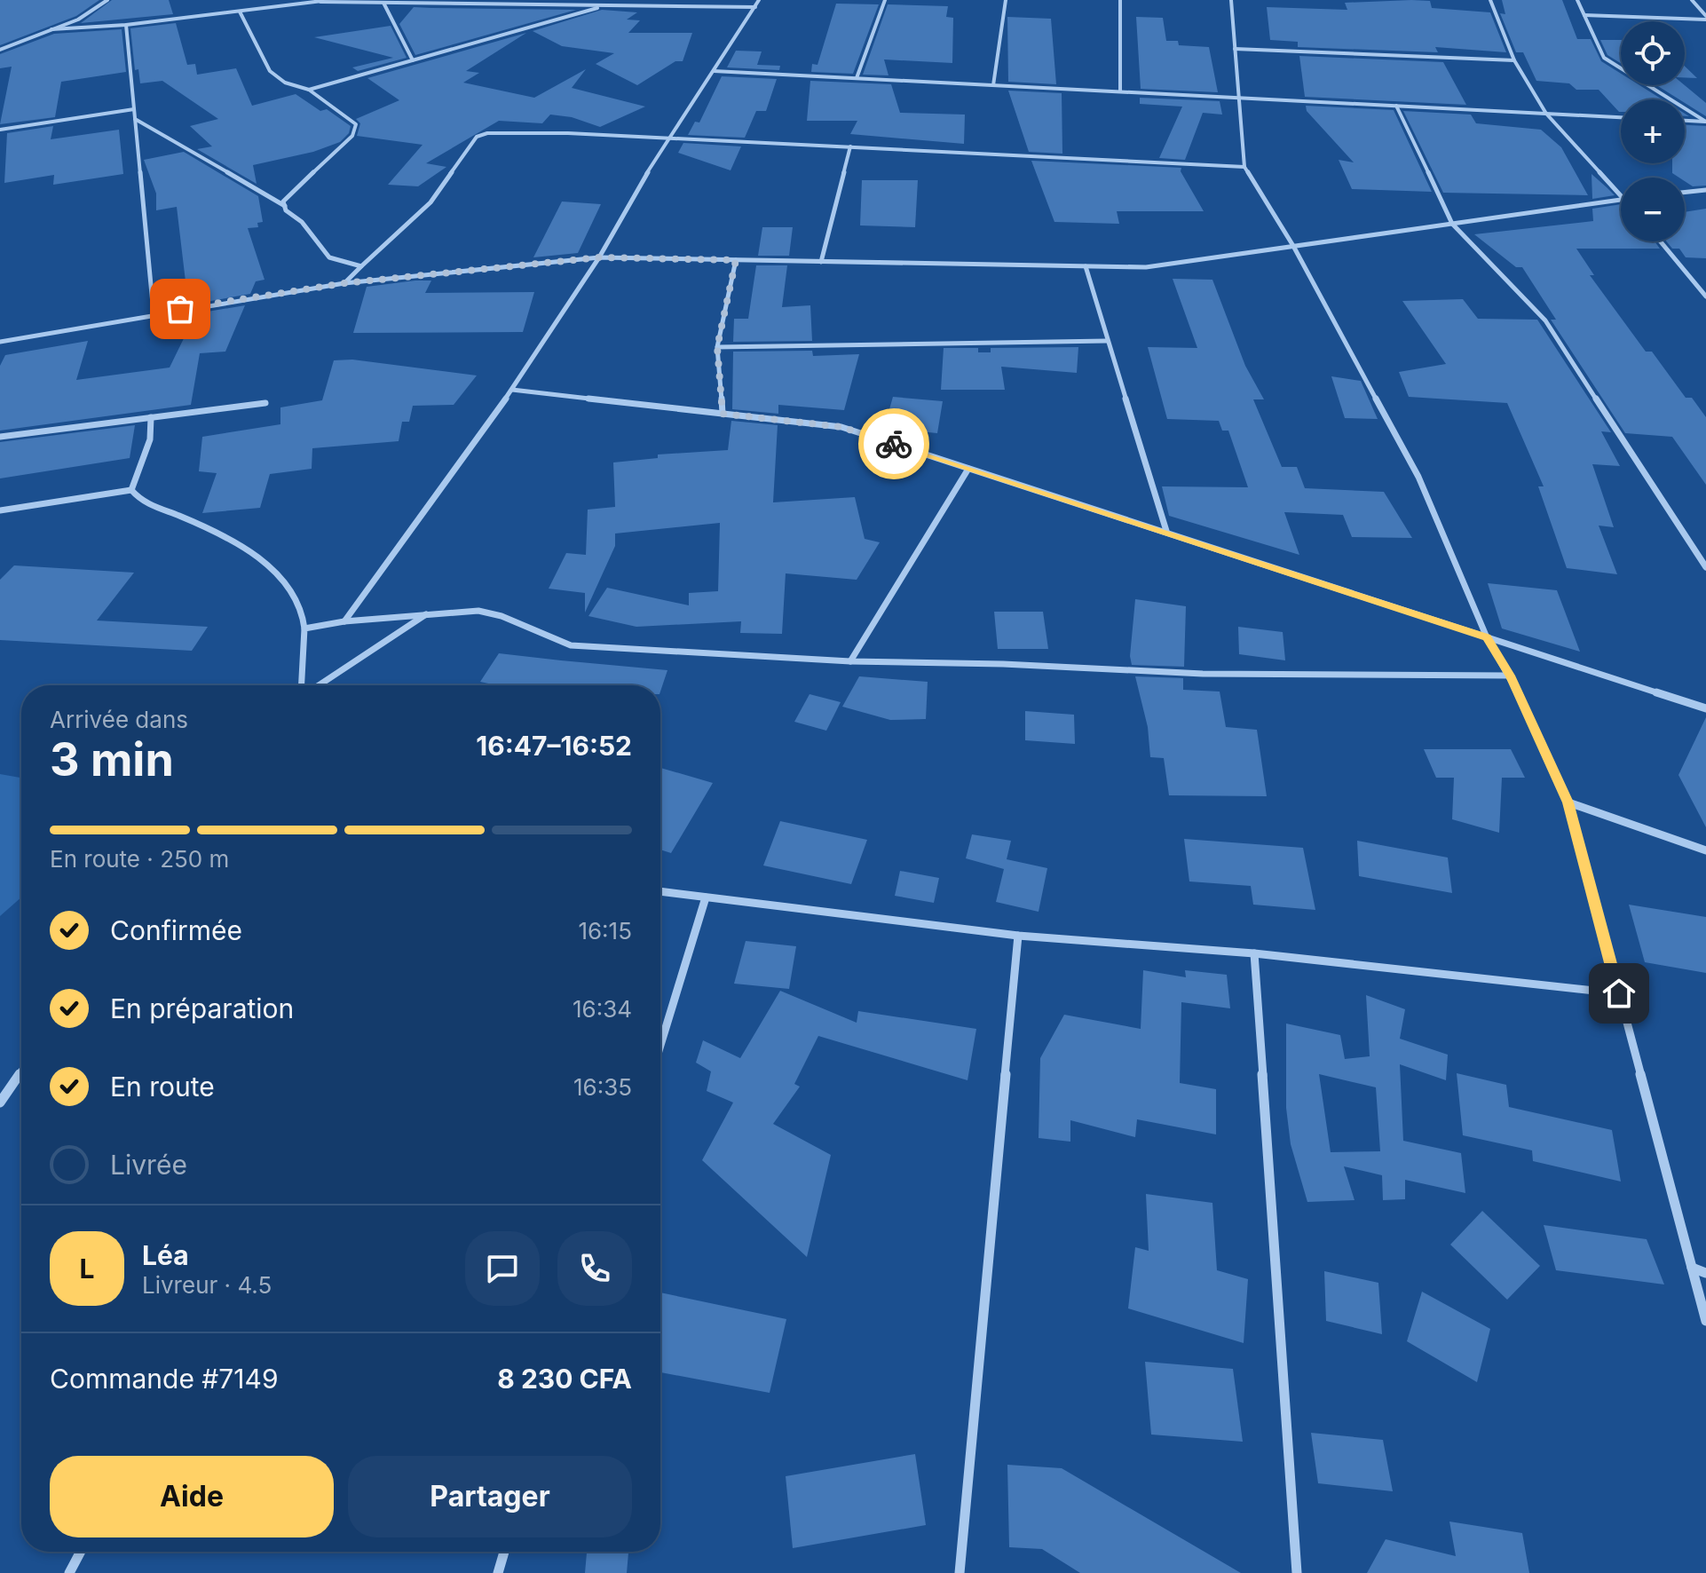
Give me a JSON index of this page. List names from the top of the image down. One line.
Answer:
{"page":{"map_buttons":["+","−"],"heading":["3 min","Arrivée dans","16:47–16:52"],"panel":["Léa","Livreur · 4.5","Commande #7149","8 230 CFA"],"bar":"En route · 250 m","list":[["Confirmée","16:15"],["En préparation","16:34"],["En route","16:35"],"Livrée"],"round":"L","buttons":["Aide","Partager"]}}
